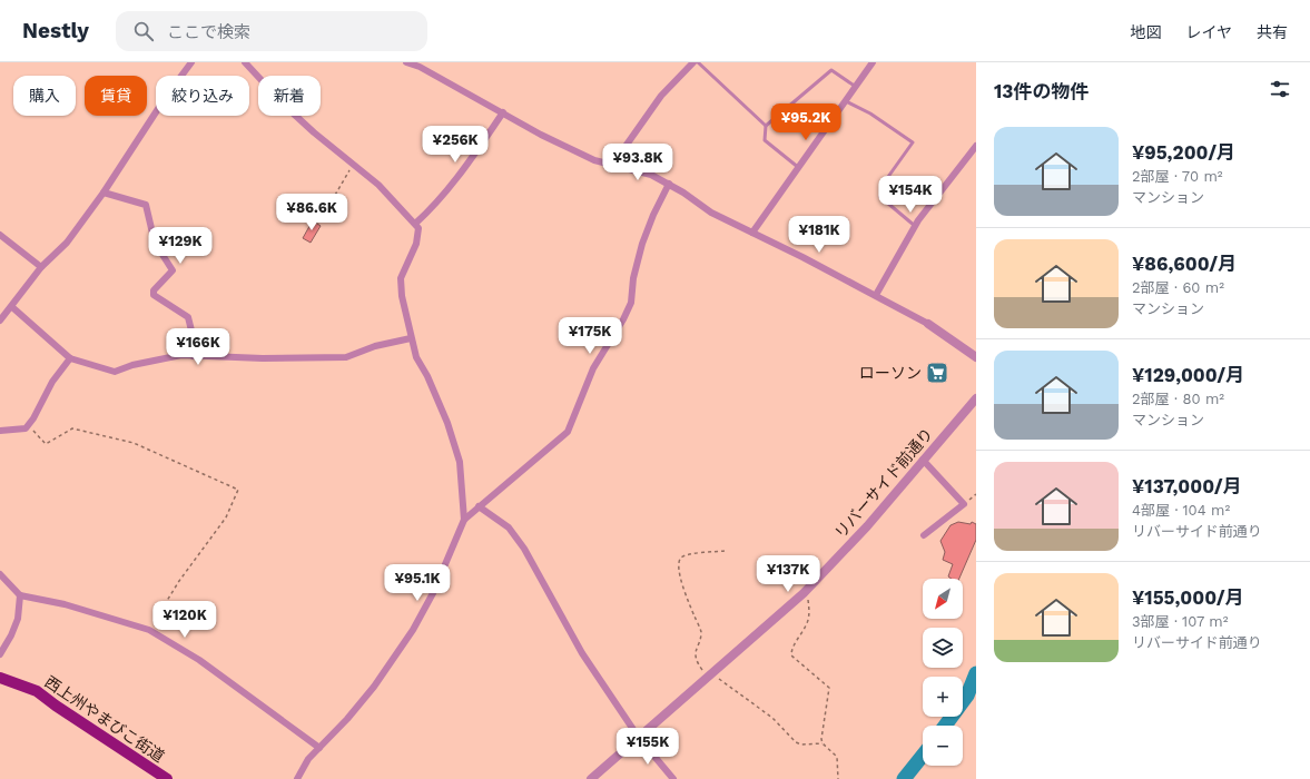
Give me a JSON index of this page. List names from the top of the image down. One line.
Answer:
{"streets":{"highway":["西上州やまびこ街道"],"street":["リバーサイド前通り"]},"places":{"supermarket":["ローソン"]},"north":"bottom left","page":{"header":"Nestly","search":"ここで検索","nav":["地図","レイヤ","共有"],"heading":"13件の物件","chip":["購入","賃貸","絞り込み","新着"],"price":["¥95.2K","¥256K","¥93.8K","¥154K","¥86.6K","¥181K","¥129K","¥175K","¥166K","¥137K","¥95.1K","¥120K","¥155K"],"list":[{"name":"¥95,200/月","note":"2部屋 · 70 m² · マンション"},{"name":"¥86,600/月","note":"2部屋 · 60 m² · マンション"},{"name":"¥129,000/月","note":"2部屋 · 80 m² · マンション"},{"name":"¥137,000/月","note":"4部屋 · 104 m² · リバーサイド前通り"},{"name":"¥155,000/月","note":"3部屋 · 107 m² · リバーサイド前通り"}],"map_buttons":["+","−"]}}
